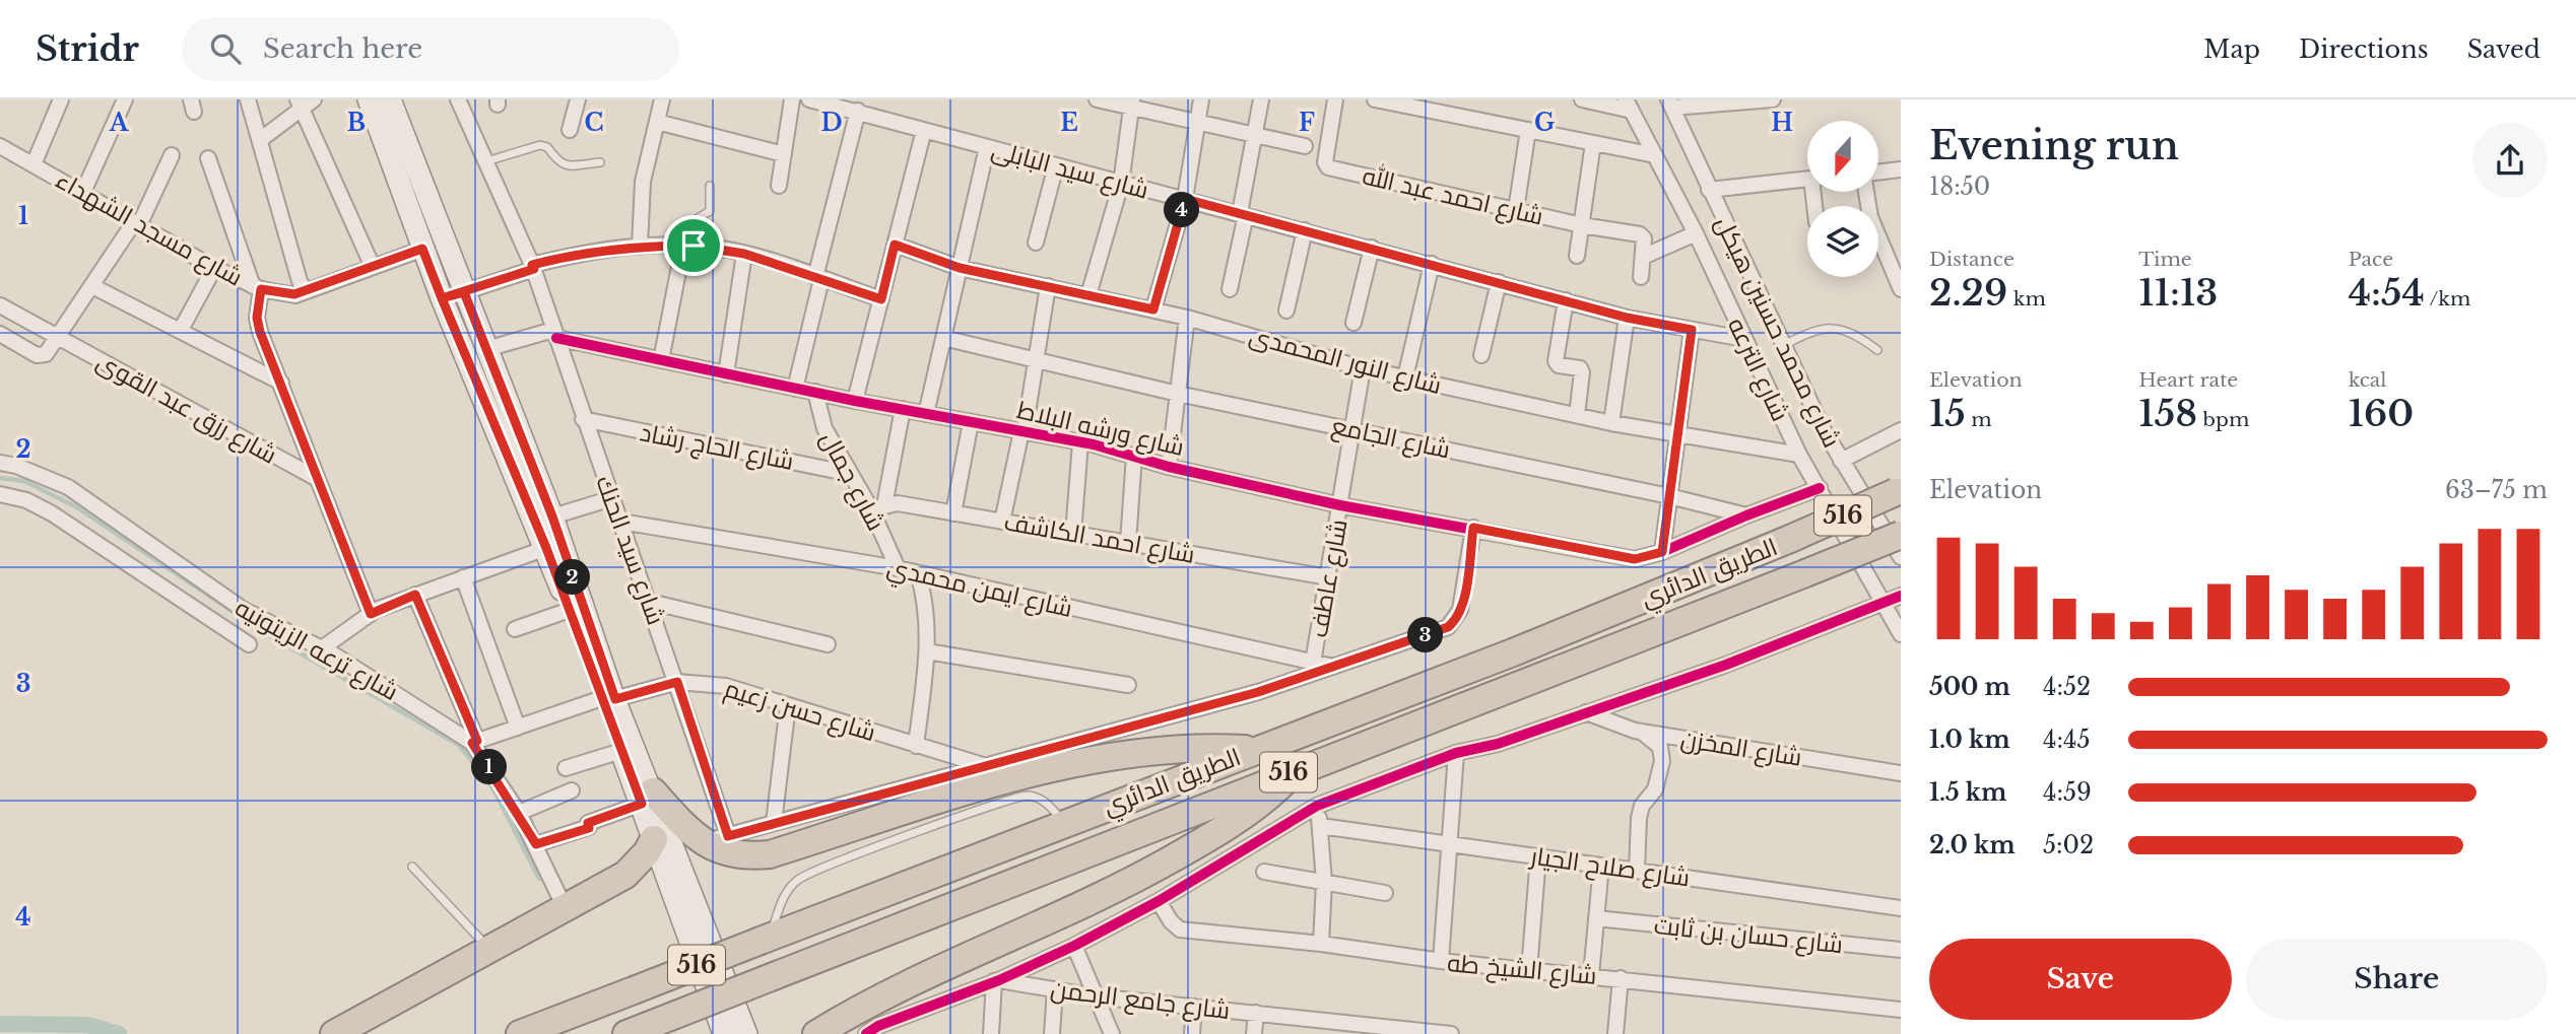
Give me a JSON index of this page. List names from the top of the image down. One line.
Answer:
{"streets":{"highway":["516","الطريق الدائري"],"street":["شارع سيد البابلى","شارع احمد عبد الله","شارع مسجد الشهداء","شارع محمد حسنين هيكل","شارع النور المحمدى","شارع الترعه","شارع رزق عبد القوى","شارع ورشه البلاط","شارع الجامع","شارع الحاج رشاد","شارع جمال","شارع احمد الكاشف","شارع سيد الحنك","شارع عاطف","شارع ايمن محمدي","شارع ترعه الزيتونيه","شارع حسن زعيم","شارع المخزن","شارع صلاح الجيار","شارع حسان بن ثابت","شارع الشيخ طه","شارع جامع الرحمن"]},"crossings":[["شارع سيد البابلى","شارع الترعه"],["شارع النور المحمدى","شارع الترعه"],["شارع النور المحمدى","شارع عاطف"],["شارع ورشه البلاط","شارع جمال"],["شارع ورشه البلاط","شارع سيد الحنك"],["شارع ورشه البلاط","شارع عاطف"],["شارع الجامع","شارع عاطف"],["شارع الحاج رشاد","شارع جمال"],["شارع الحاج رشاد","شارع سيد الحنك"],["شارع جمال","شارع احمد الكاشف"],["شارع جمال","شارع ايمن محمدي"],["شارع احمد الكاشف","شارع عاطف"],["شارع سيد الحنك","شارع ايمن محمدي"],["شارع سيد الحنك","شارع حسن زعيم"],["شارع عاطف","شارع ايمن محمدي"],["شارع ترعه الزيتونيه","شارع حسن زعيم"]],"north":"bottom","page":{"header":"Stridr","search":"Search here","nav":["Map","Directions","Saved"],"heading":["Evening run","18:50"],"pins":["4","2","3","1"],"stats":[["Distance","2.29 km"],["Time","11:13"],["Pace","4:54 /km"],["Elevation","15 m"],["Heart rate","158 bpm"],["kcal","160"]],"chart":["Elevation","63–75 m"],"list":[{"name":"500 m","note":"4:52"},{"name":"1.0 km","note":"4:45"},{"name":"1.5 km","note":"4:59"},{"name":"2.0 km","note":"5:02"}],"buttons":["Save","Share"]},"grid":{"columns":["A","B","C","D","E","F","G","H"],"rows":["1","2","3","4"]}}
